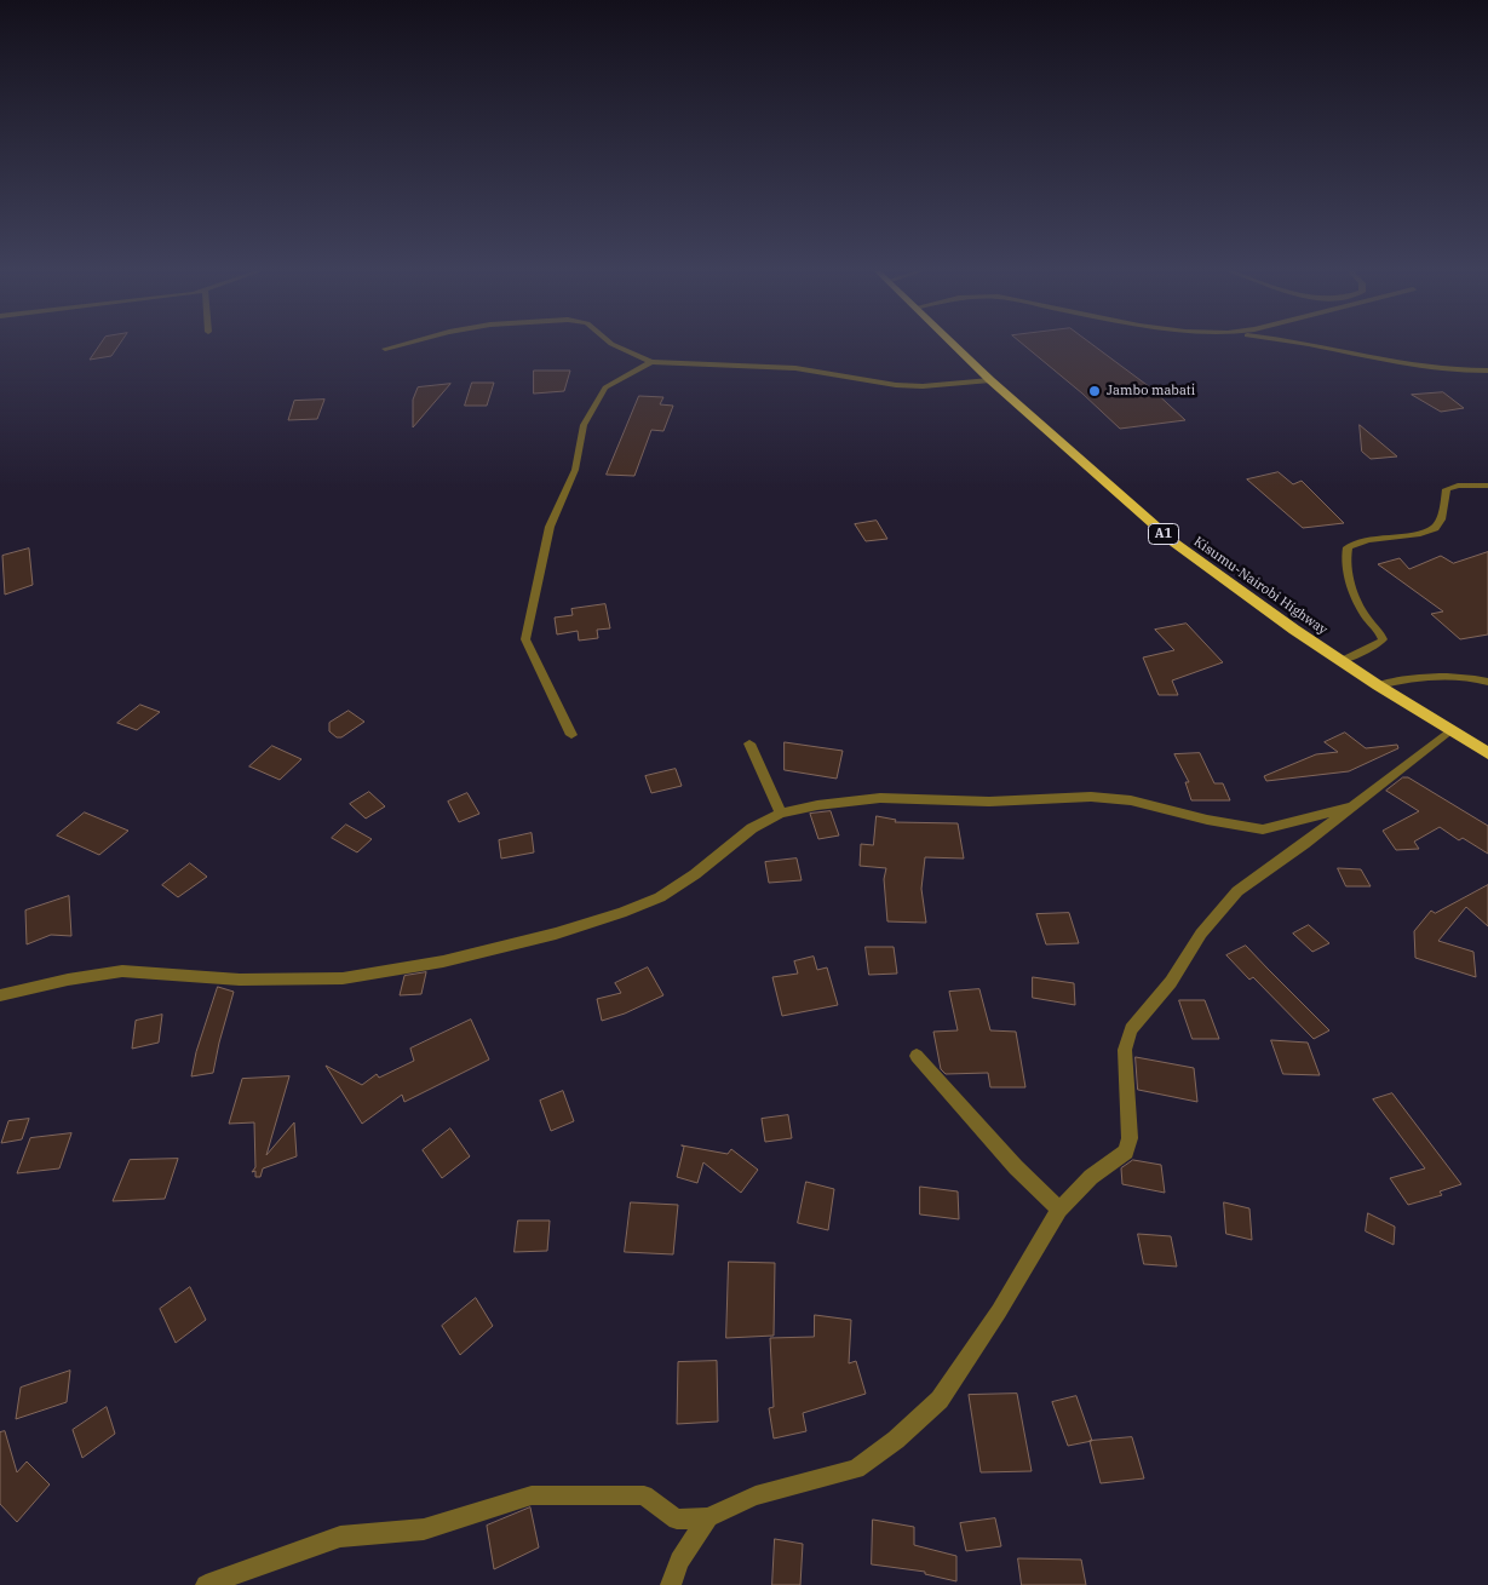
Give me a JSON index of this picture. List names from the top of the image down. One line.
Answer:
{"streets":{"highway":["A1","Kisumu-Nairobi Highway"]},"places":["Jambo mabati"]}
